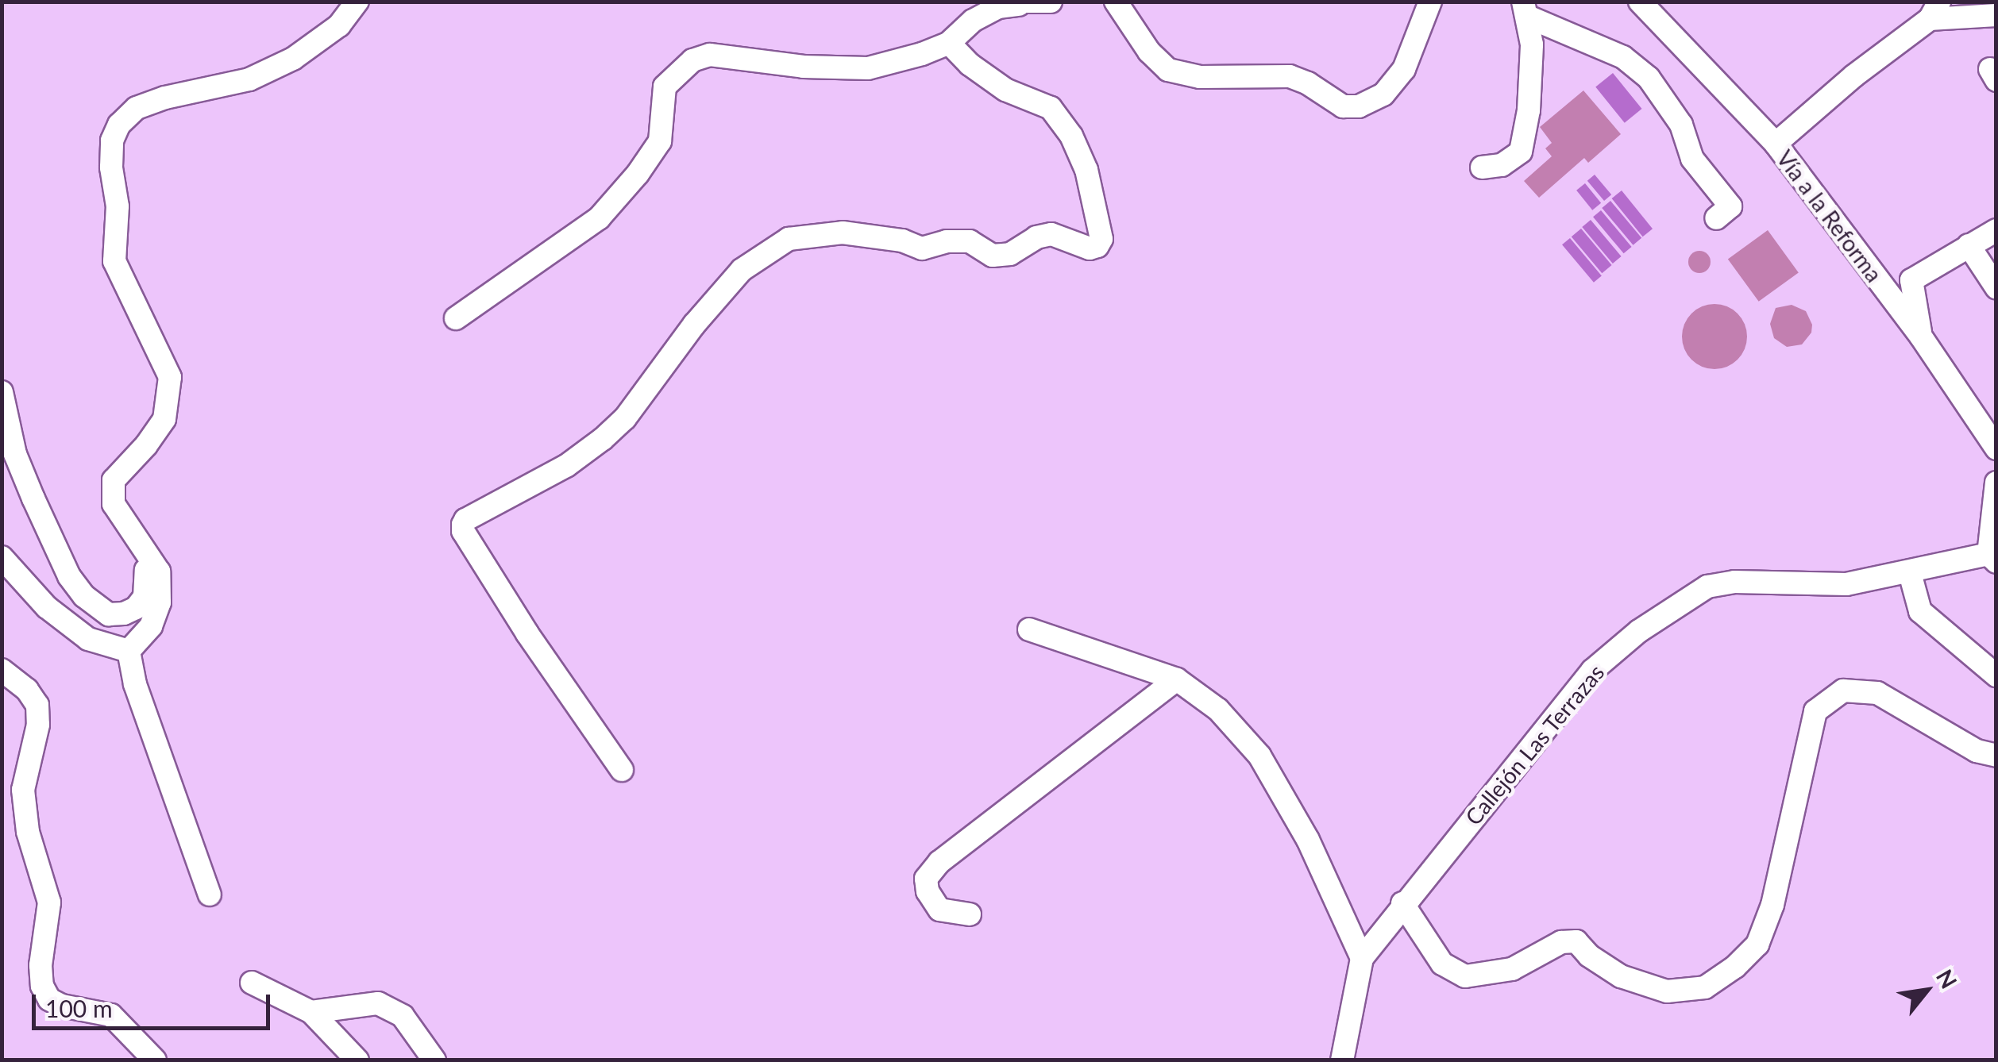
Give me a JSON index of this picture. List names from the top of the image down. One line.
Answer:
{"streets":{"street":["Vía a la Reforma","Callejón Las Terrazas"]},"scale_bar":"100 m","north":"top right"}
